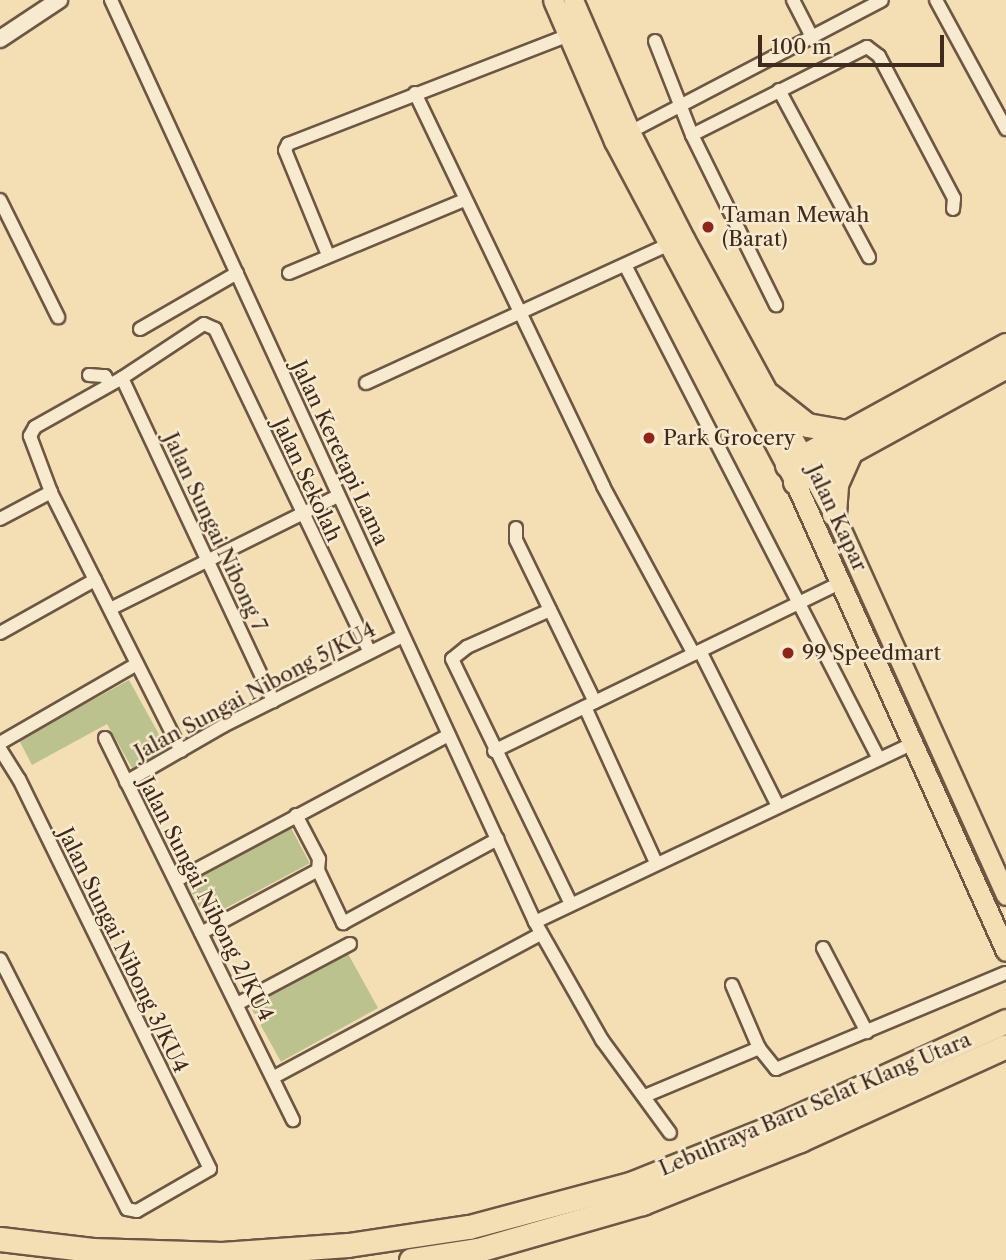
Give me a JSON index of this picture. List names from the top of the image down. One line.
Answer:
{"streets":{"highway":["Jalan Kapar","Lebuhraya Baru Selat Klang Utara"],"street":["Jalan Keretapi Lama","Jalan Sekolah","Jalan Sungai Nibong 7","Jalan Sungai Nibong 5/KU4","Jalan Sungai Nibong 2/KU4","Jalan Sungai Nibong 3/KU4"]},"crossings":[["Jalan Keretapi Lama","Jalan Sungai Nibong 5/KU4"],["Jalan Sekolah","Jalan Sungai Nibong 7"],["Jalan Sekolah","Jalan Sungai Nibong 5/KU4"],["Jalan Sungai Nibong 7","Jalan Sungai Nibong 5/KU4"],["Jalan Sungai Nibong 5/KU4","Jalan Sungai Nibong 2/KU4"]],"places":["Taman Mewah (Barat)","Park Grocery","99 Speedmart"],"scale_bar":"100 m"}
